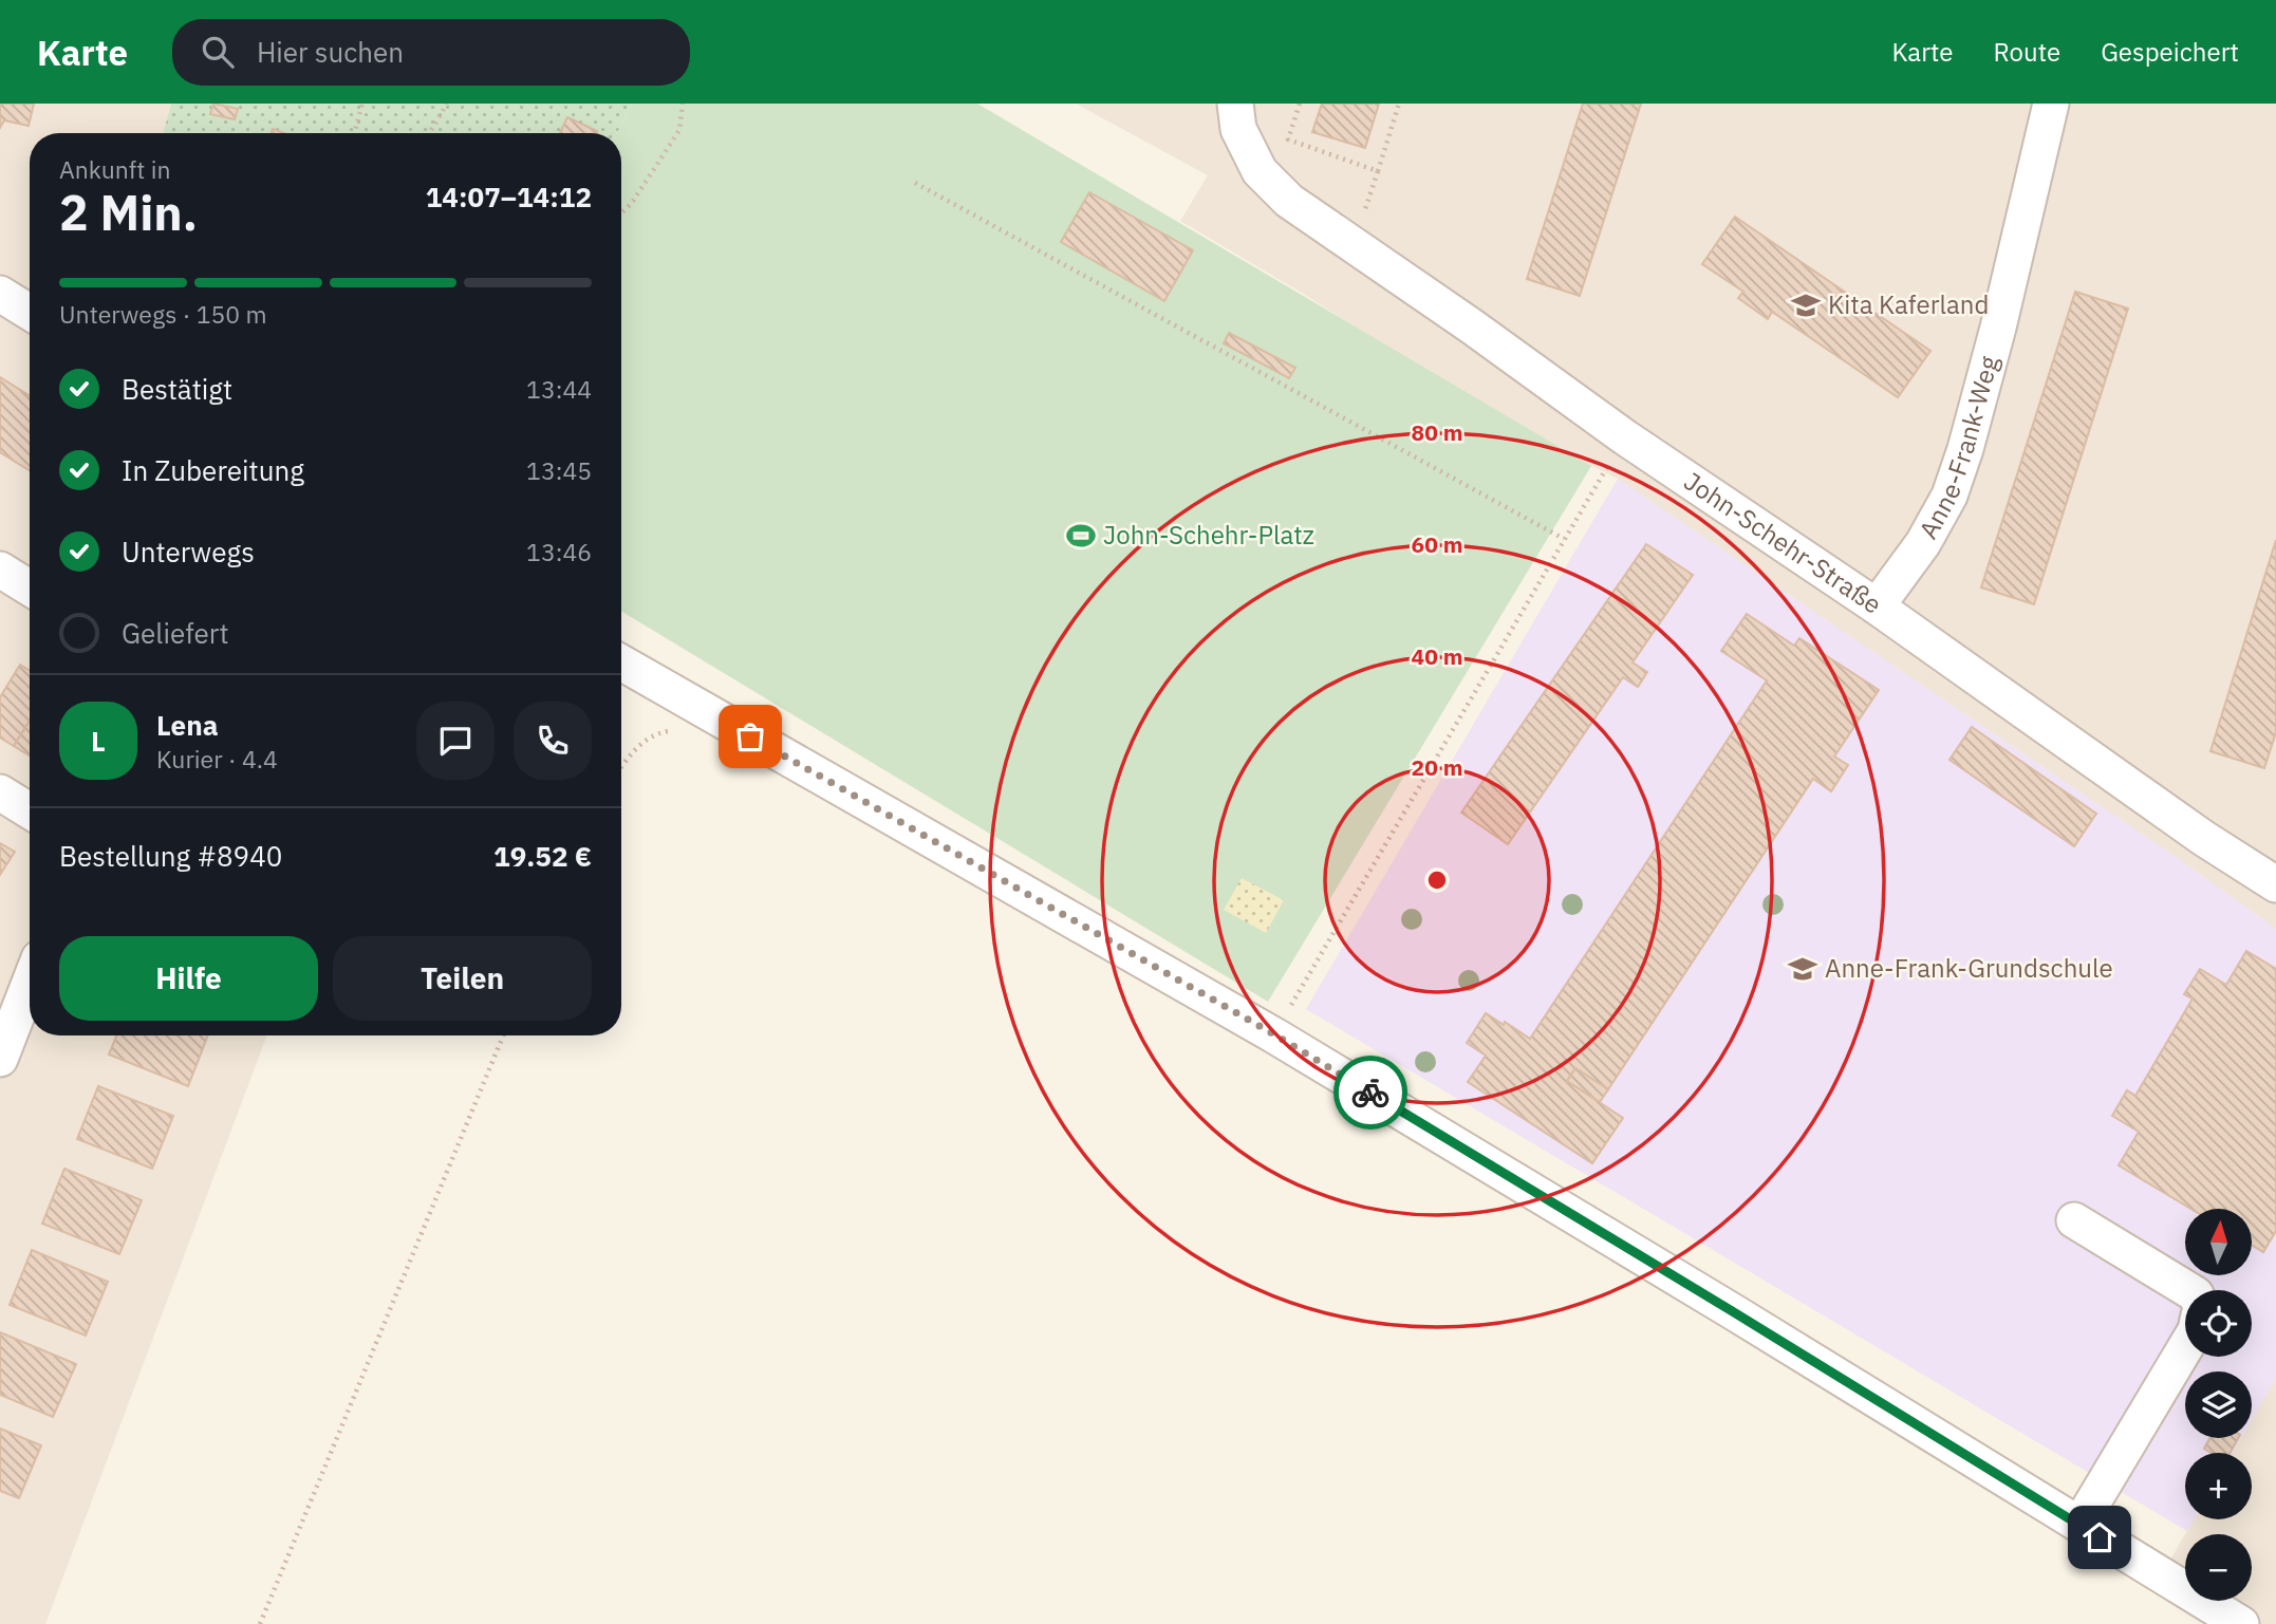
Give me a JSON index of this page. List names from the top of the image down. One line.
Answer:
{"streets":{"street":["Anne-Frank-Weg","John-Schehr-Straße"]},"crossings":[["Anne-Frank-Weg","John-Schehr-Straße"]],"places":{"school or university":["Kita Kaferland","Anne-Frank-Grundschule"],"sports":["John-Schehr-Platz"]},"north":"top","page":{"header":"Karte","search":"Hier suchen","nav":["Karte","Route","Gespeichert"],"heading":["2 Min.","Ankunft in","14:07–14:12"],"panel":["Lena","Kurier · 4.4","Bestellung #8940","19.52 €"],"bar":"Unterwegs · 150 m","list":[["Bestätigt","13:44"],["In Zubereitung","13:45"],["Unterwegs","13:46"],"Geliefert"],"round":"L","buttons":["Hilfe","Teilen"],"map_buttons":["+","−"]},"rings":["80 m","60 m","40 m","20 m"]}
